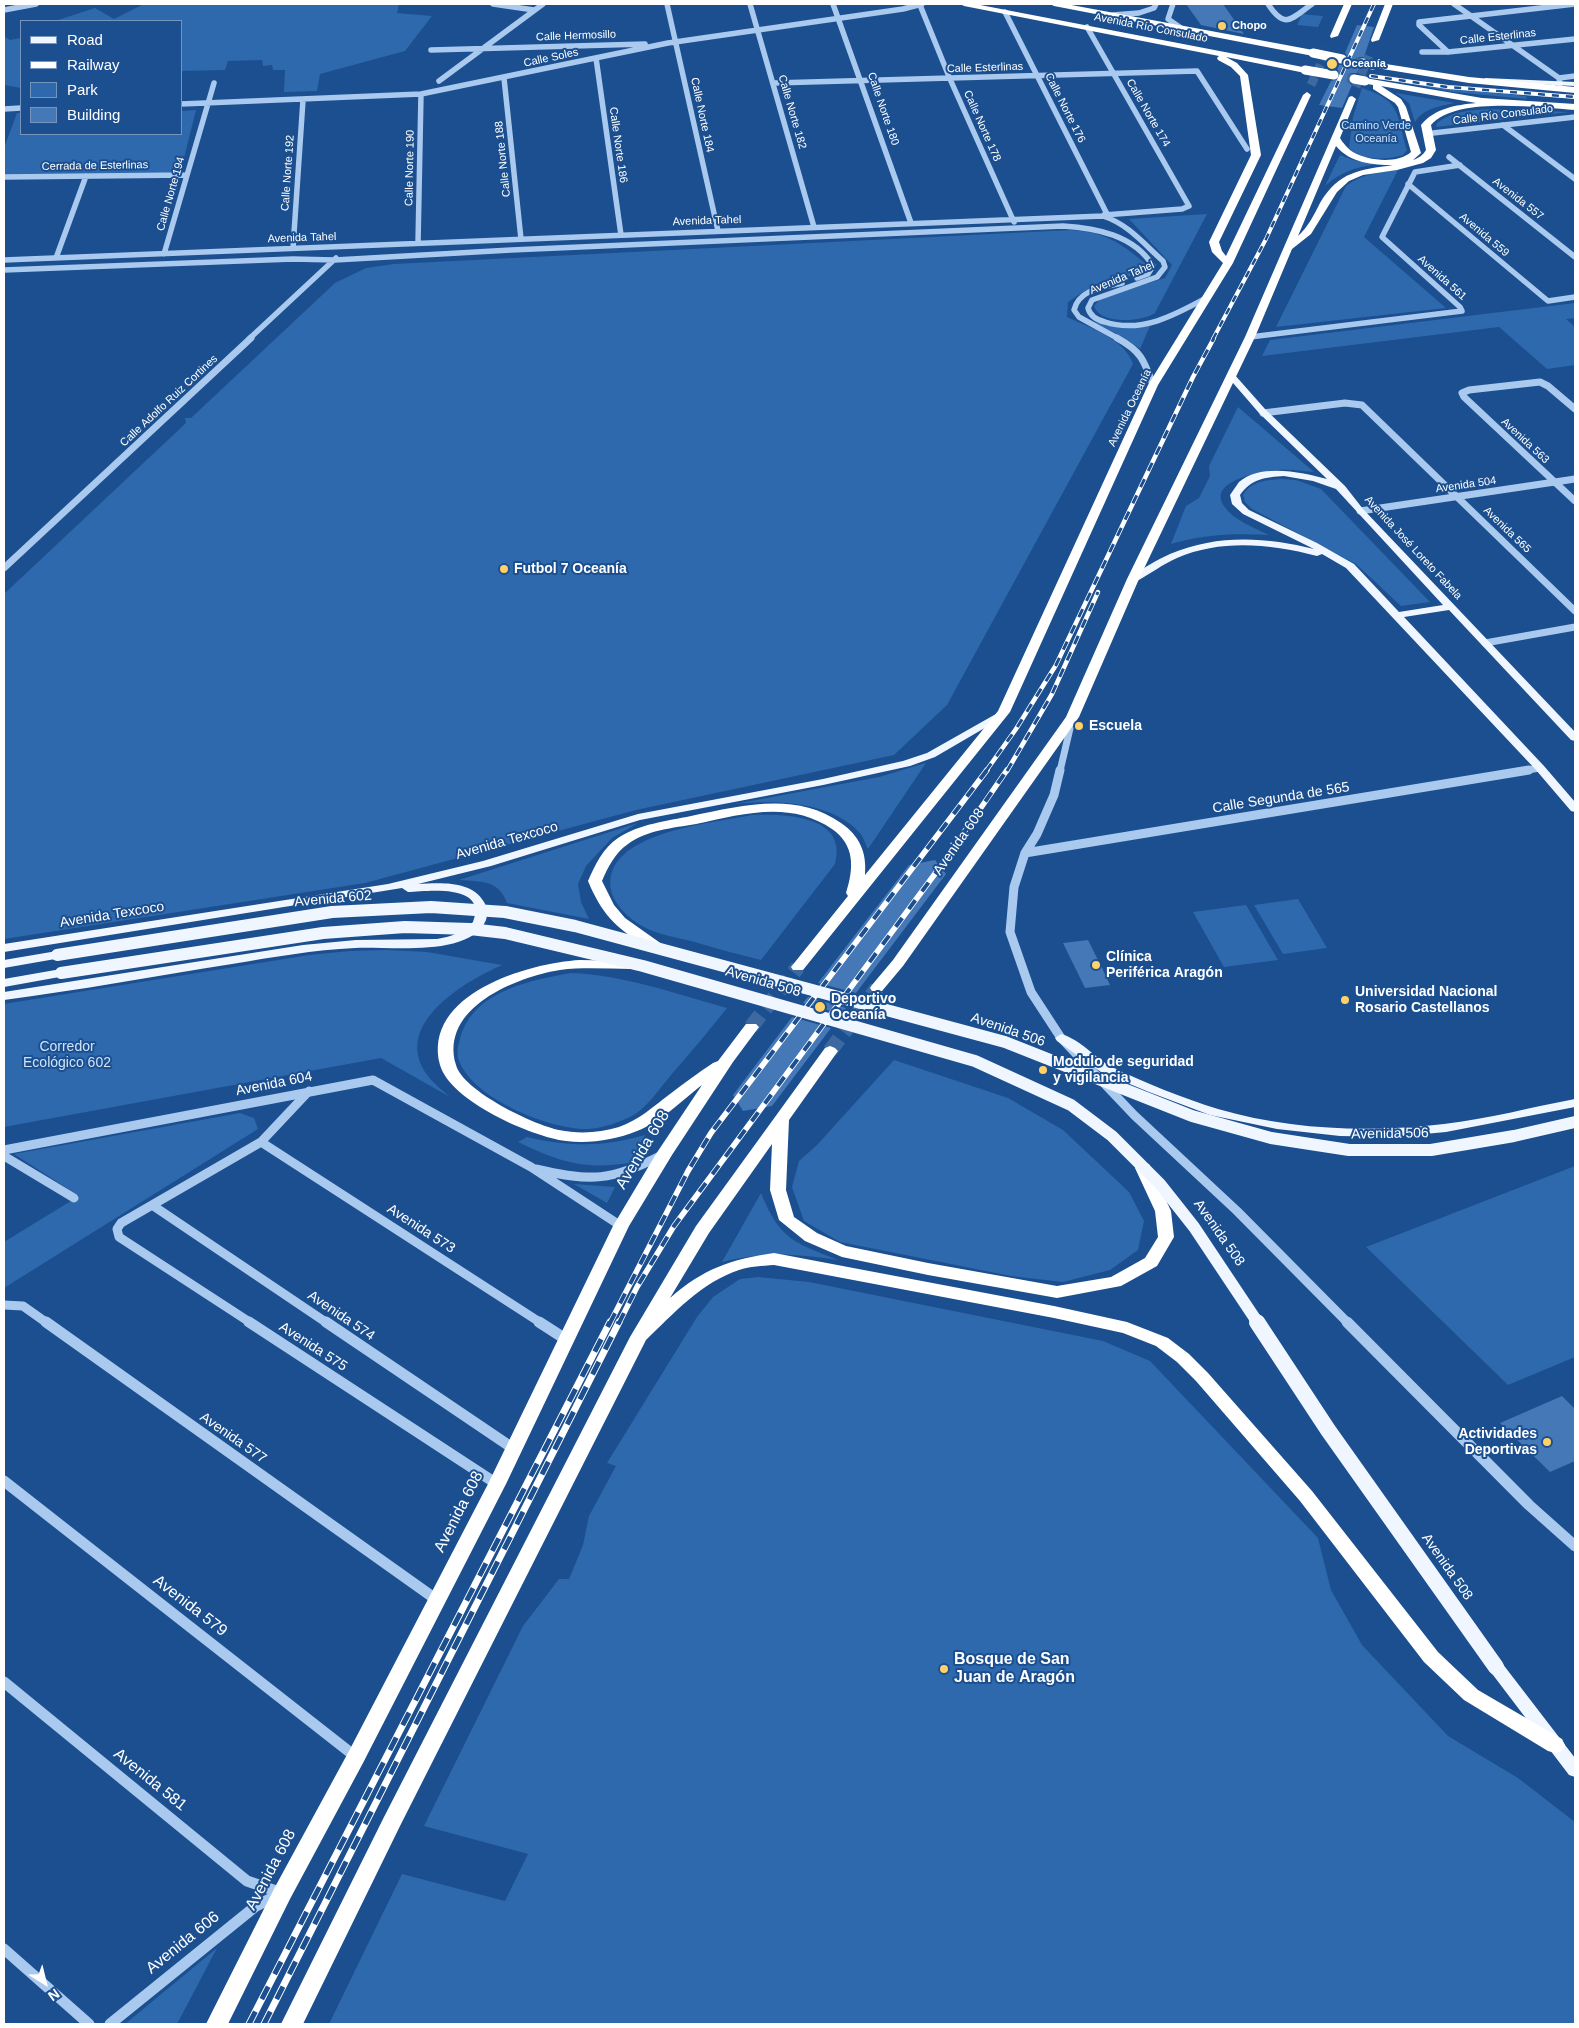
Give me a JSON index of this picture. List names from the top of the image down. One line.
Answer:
{"streets":{"highway":["Avenida Río Consulado","Avenida Oceanía","Avenida 608"],"main road":["Avenida José Loreto Fabela","Avenida Texcoco","Avenida 602","Avenida 508","Avenida 506"],"street":["Calle Hermosillo","Calle Esterlinas","Calle Soles","Calle Norte 176","Calle Norte 180","Calle Norte 182","Calle Norte 174","Calle Norte 184","Calle Río Consulado","Calle Norte 178","Calle Norte 186","Calle Norte 188","Cerrada de Esterlinas","Calle Norte 190","Calle Norte 192","Calle Norte 194","Avenida 557","Avenida Tahel","Avenida 559","Avenida 561","Calle Adolfo Ruiz Cortines","Avenida 563","Avenida 504","Avenida 565","Calle Segunda de 565","Avenida 604","Avenida 573","Avenida 574","Avenida 575","Avenida 577","Avenida 579","Avenida 581","Avenida 606"]},"crossings":[["Avenida Río Consulado","Calle Norte 176"],["Avenida Río Consulado","Calle Norte 174"],["Calle Hermosillo","Calle Soles"],["Calle Esterlinas","Calle Norte 176"],["Calle Esterlinas","Calle Norte 180"],["Calle Esterlinas","Calle Norte 182"],["Calle Esterlinas","Calle Norte 174"],["Calle Esterlinas","Calle Norte 178"],["Calle Soles","Calle Norte 180"],["Calle Soles","Calle Norte 182"],["Calle Soles","Calle Norte 184"],["Calle Soles","Calle Norte 178"],["Calle Soles","Calle Norte 186"],["Calle Soles","Calle Norte 188"],["Calle Soles","Calle Norte 190"],["Calle Soles","Calle Norte 192"],["Calle Soles","Calle Norte 194"],["Calle Norte 176","Avenida Tahel"],["Calle Norte 180","Avenida Tahel"],["Calle Norte 182","Avenida Tahel"],["Calle Norte 174","Avenida Tahel"],["Calle Norte 184","Avenida Tahel"],["Calle Norte 178","Avenida Tahel"],["Calle Norte 186","Avenida Tahel"],["Calle Norte 188","Avenida Tahel"],["Cerrada de Esterlinas","Calle Norte 194"],["Calle Norte 190","Avenida Tahel"],["Calle Norte 192","Avenida Tahel"],["Calle Norte 194","Avenida Tahel"],["Avenida 557","Avenida 561"],["Avenida Tahel","Calle Adolfo Ruiz Cortines"],["Avenida Tahel","Avenida Oceanía"],["Avenida 559","Avenida 561"],["Avenida Oceanía","Avenida Texcoco"],["Avenida 563","Avenida 504"],["Avenida 504","Avenida 565"],["Avenida 504","Avenida José Loreto Fabela"],["Avenida 565","Avenida José Loreto Fabela"],["Calle Segunda de 565","Avenida 508"],["Avenida 608","Avenida 508"],["Avenida 608","Avenida 604"],["Avenida 608","Avenida 573"],["Avenida 608","Avenida 574"],["Avenida 608","Avenida 575"],["Avenida 608","Avenida 577"],["Avenida 608","Avenida 579"],["Avenida 608","Avenida 581"],["Avenida 608","Avenida 606"],["Avenida 602","Avenida 506"],["Avenida 574","Avenida 575"],["Avenida 581","Avenida 606"]],"parks":["Camino Verde Oceanía","Corredor Ecológico 602"],"places":["Chopo","Oceanía","Futbol 7 Oceanía","Escuela","Clínica Periférica Aragón","Universidad Nacional Rosario Castellanos","Deportivo Oceanía","Modulo de seguridad y vigilancia","Actividades Deportivas","Bosque de San Juan de Aragón"],"legend":["Road","Railway","Park","Building"],"north":"bottom right"}
